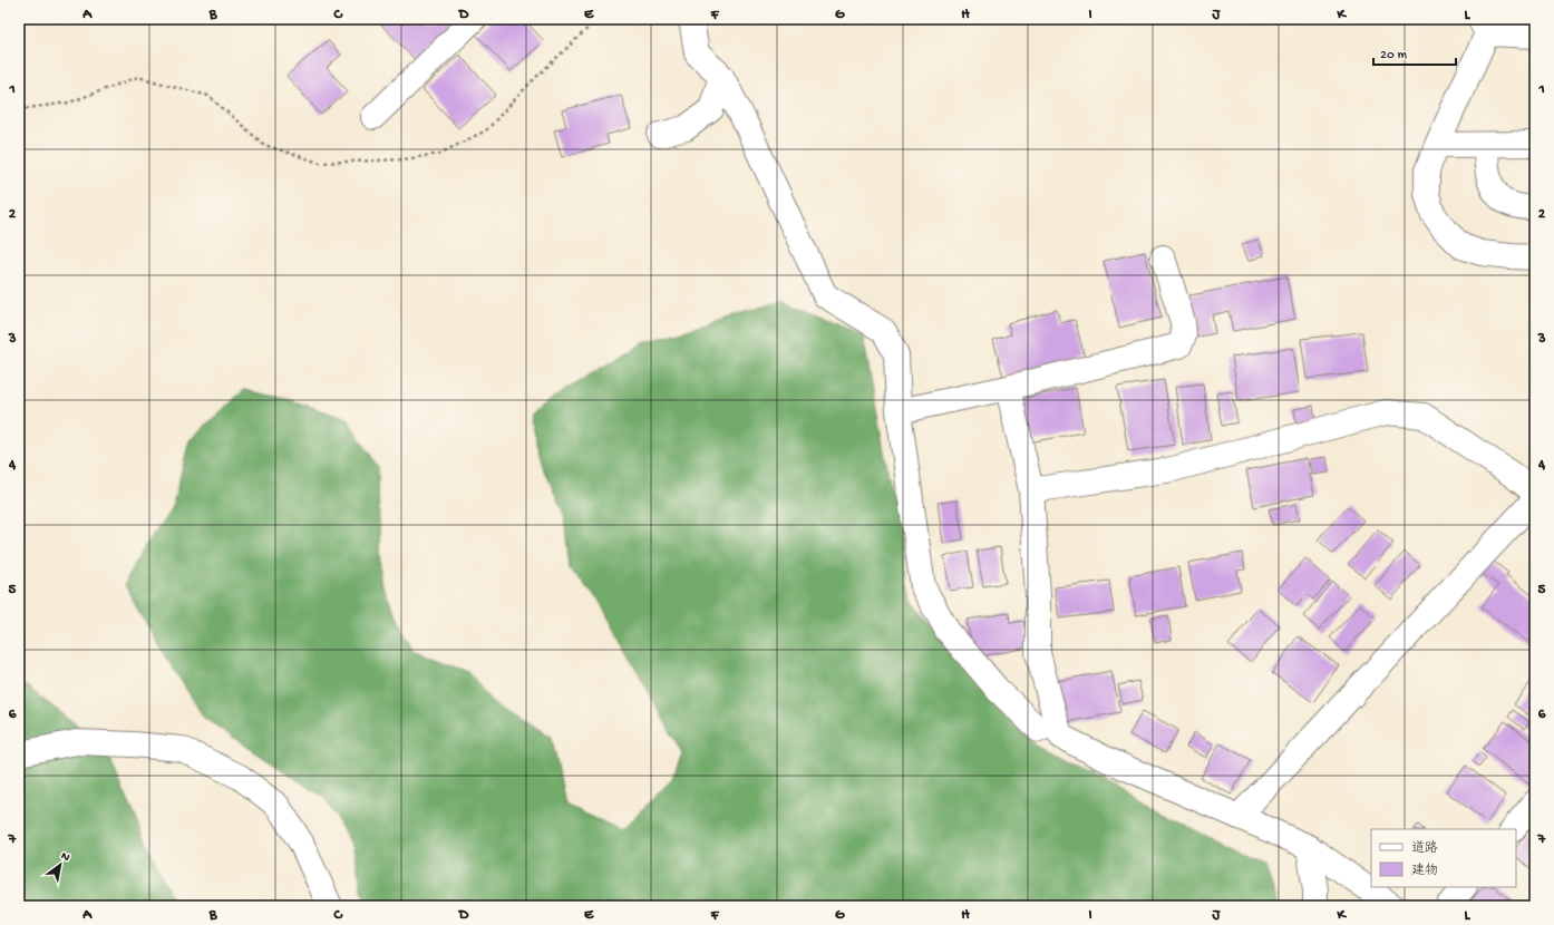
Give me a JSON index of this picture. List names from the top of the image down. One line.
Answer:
{"legend":["道路","建物"],"scale_bar":"20 m","north":"top right","grid":{"columns":["A","B","C","D","E","F","G","H","I","J","K","L"],"rows":["1","2","3","4","5","6","7"]}}
